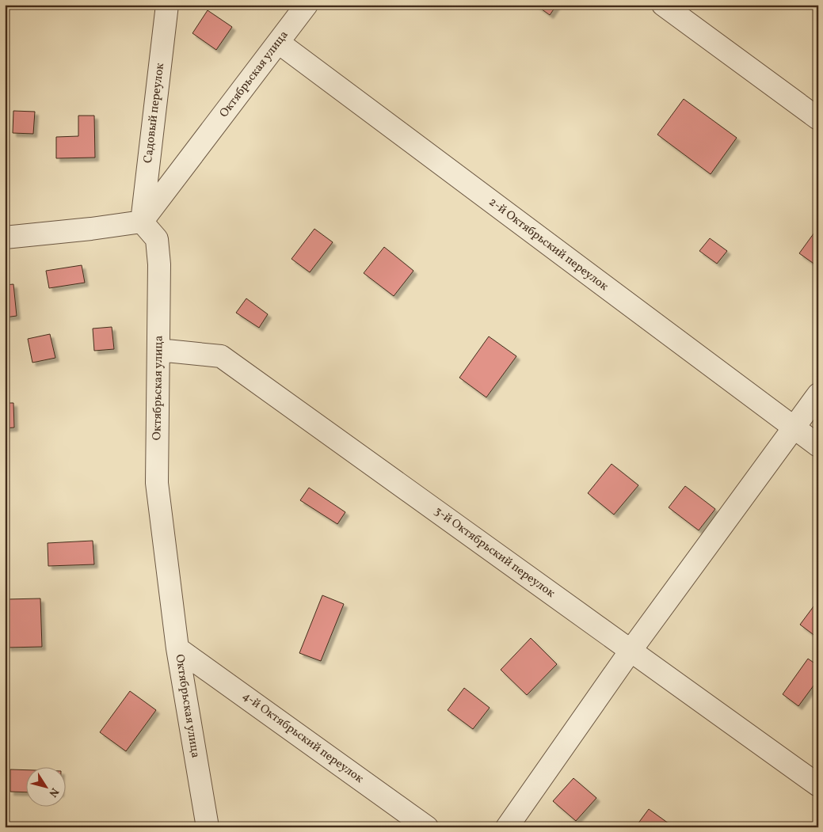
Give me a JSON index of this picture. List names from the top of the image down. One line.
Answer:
{"streets":{"street":["Октябрьская улица","Садовый переулок","2-й Октябрьский переулок","3-й Октябрьский переулок","4-й Октябрьский переулок"]},"crossings":[["Октябрьская улица","Садовый переулок"],["Октябрьская улица","2-й Октябрьский переулок"],["Октябрьская улица","3-й Октябрьский переулок"],["Октябрьская улица","4-й Октябрьский переулок"]],"north":"bottom right"}
